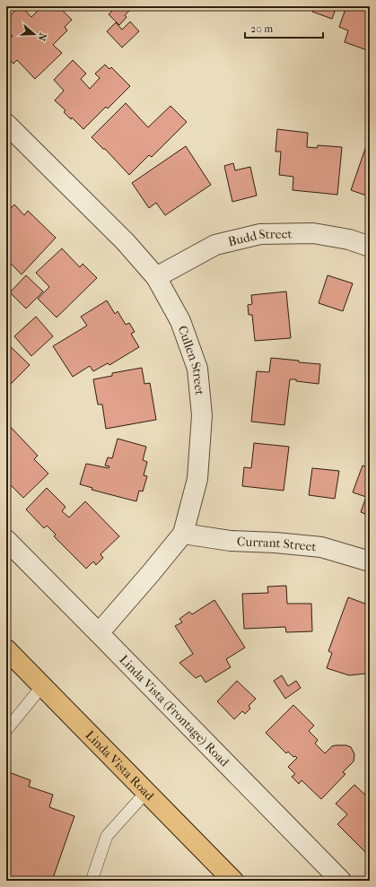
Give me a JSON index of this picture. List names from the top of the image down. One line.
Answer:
{"streets":{"main road":["Linda Vista Road"],"street":["Budd Street","Cullen Street","Currant Street","Linda Vista (Frontage) Road"]},"crossings":[["Budd Street","Cullen Street"],["Cullen Street","Currant Street"],["Cullen Street","Linda Vista (Frontage) Road"]],"scale_bar":"20 m","north":"right"}
